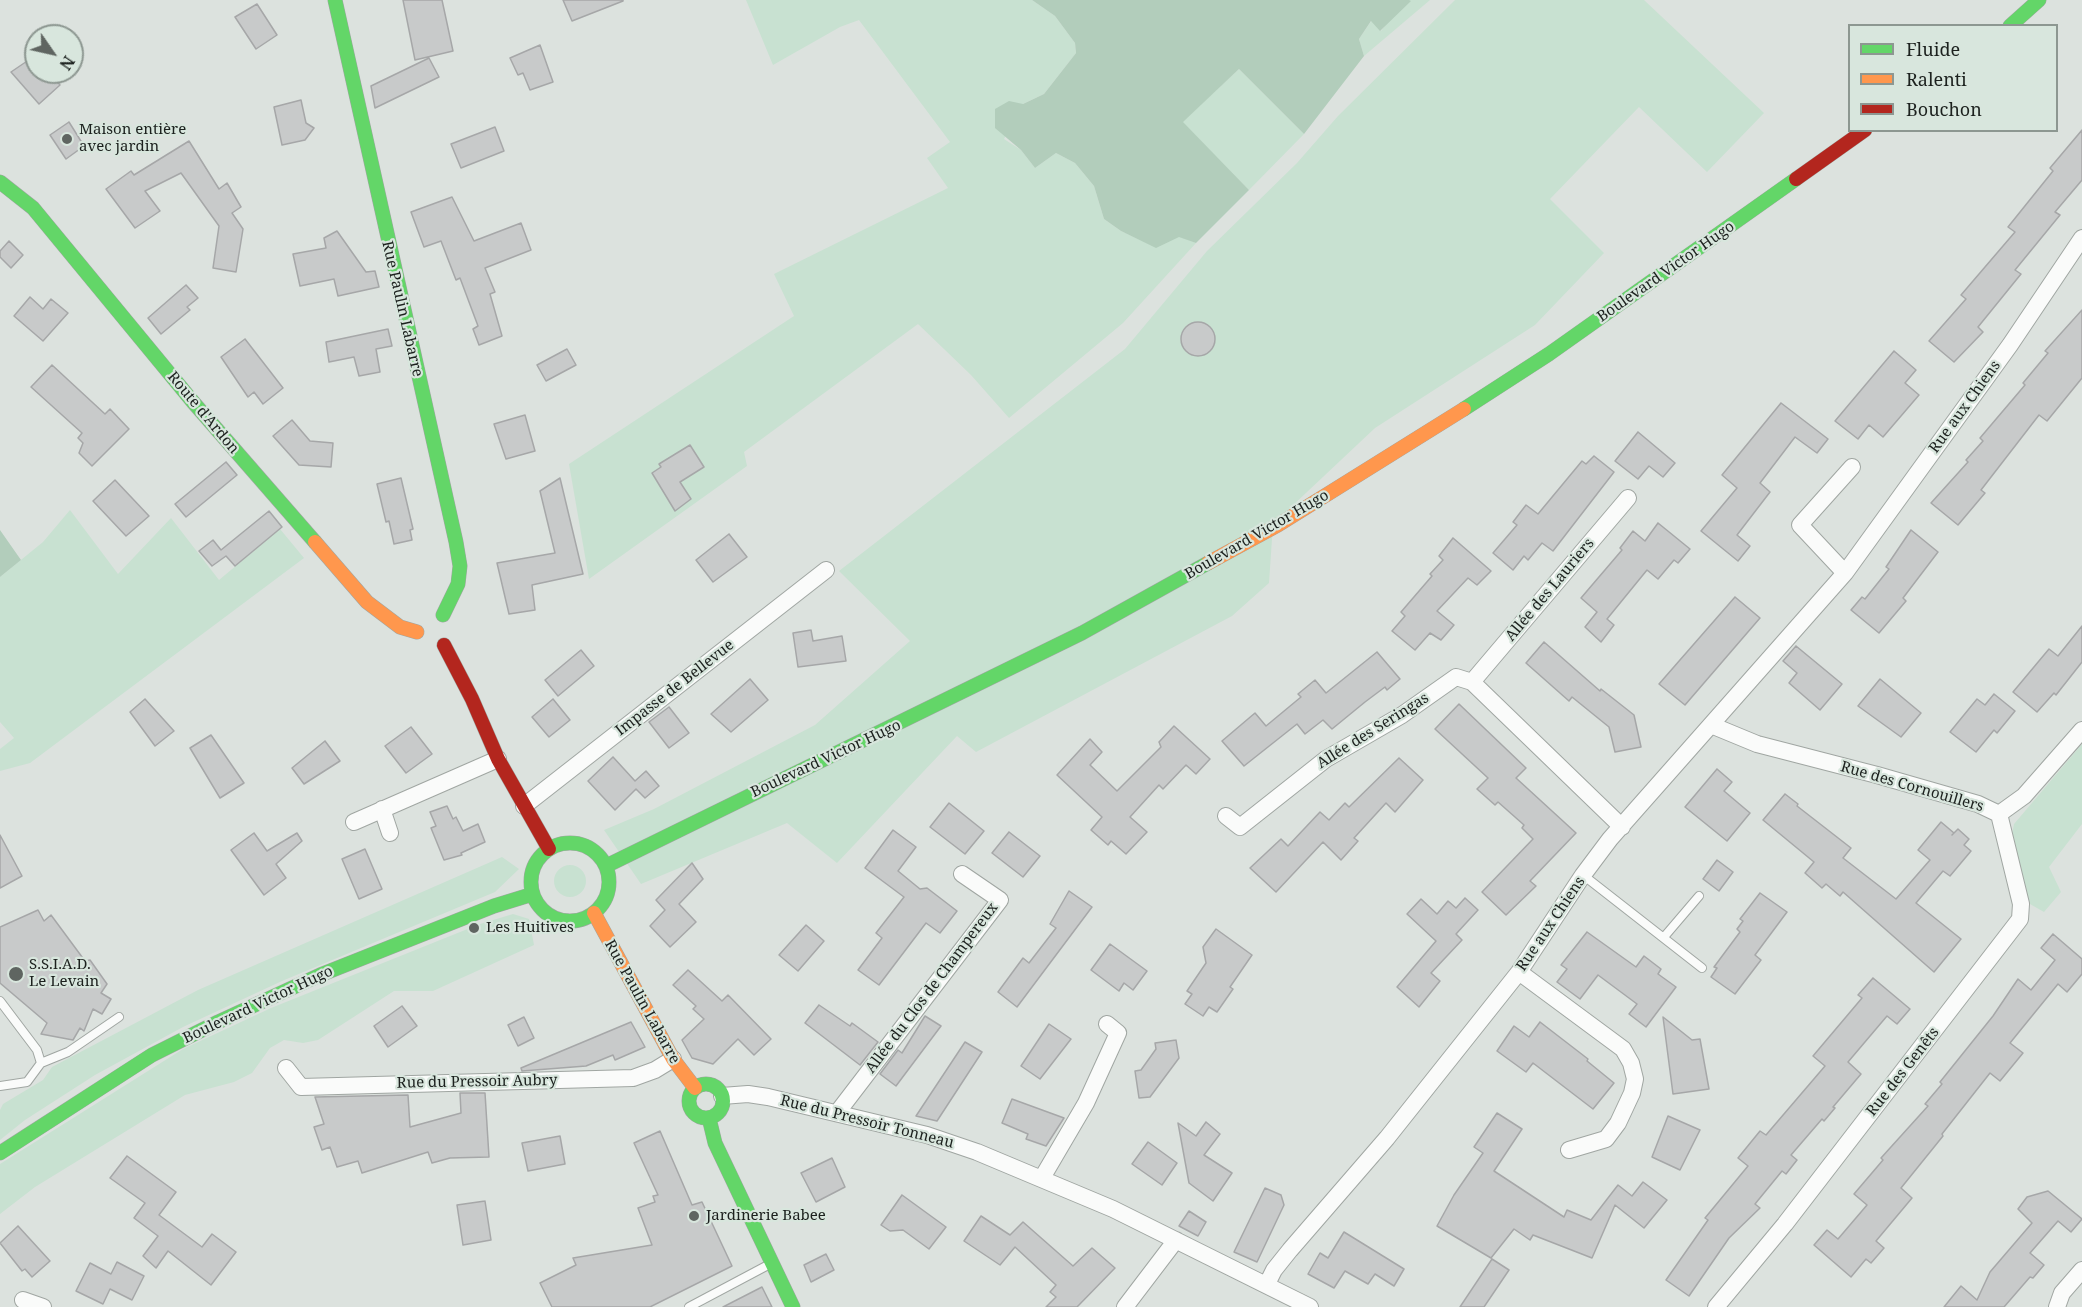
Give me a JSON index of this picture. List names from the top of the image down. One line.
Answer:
{"streets":{"main road":["Boulevard Victor Hugo","Rue Paulin Labarre","Route d'Ardon"],"street":["Rue aux Chiens","Allée des Lauriers","Impasse de Bellevue","Allée des Seringas","Rue des Cornouillers","Allée du Clos de Champereux","Rue des Genêts","Rue du Pressoir Aubry","Rue du Pressoir Tonneau"]},"crossings":[["Boulevard Victor Hugo","Rue Paulin Labarre"],["Rue Paulin Labarre","Route d'Ardon"],["Rue Paulin Labarre","Rue du Pressoir Aubry"],["Rue Paulin Labarre","Rue du Pressoir Tonneau"],["Rue aux Chiens","Rue des Cornouillers"],["Rue aux Chiens","Rue du Pressoir Tonneau"],["Allée des Lauriers","Allée des Seringas"],["Rue des Cornouillers","Rue des Genêts"],["Allée du Clos de Champereux","Rue du Pressoir Tonneau"]],"places":["Maison entière avec jardin","Les Huitives","S.S.I.A.D. Le Levain","Jardinerie Babee"],"legend":["Fluide","Ralenti","Bouchon"],"north":"bottom right"}
